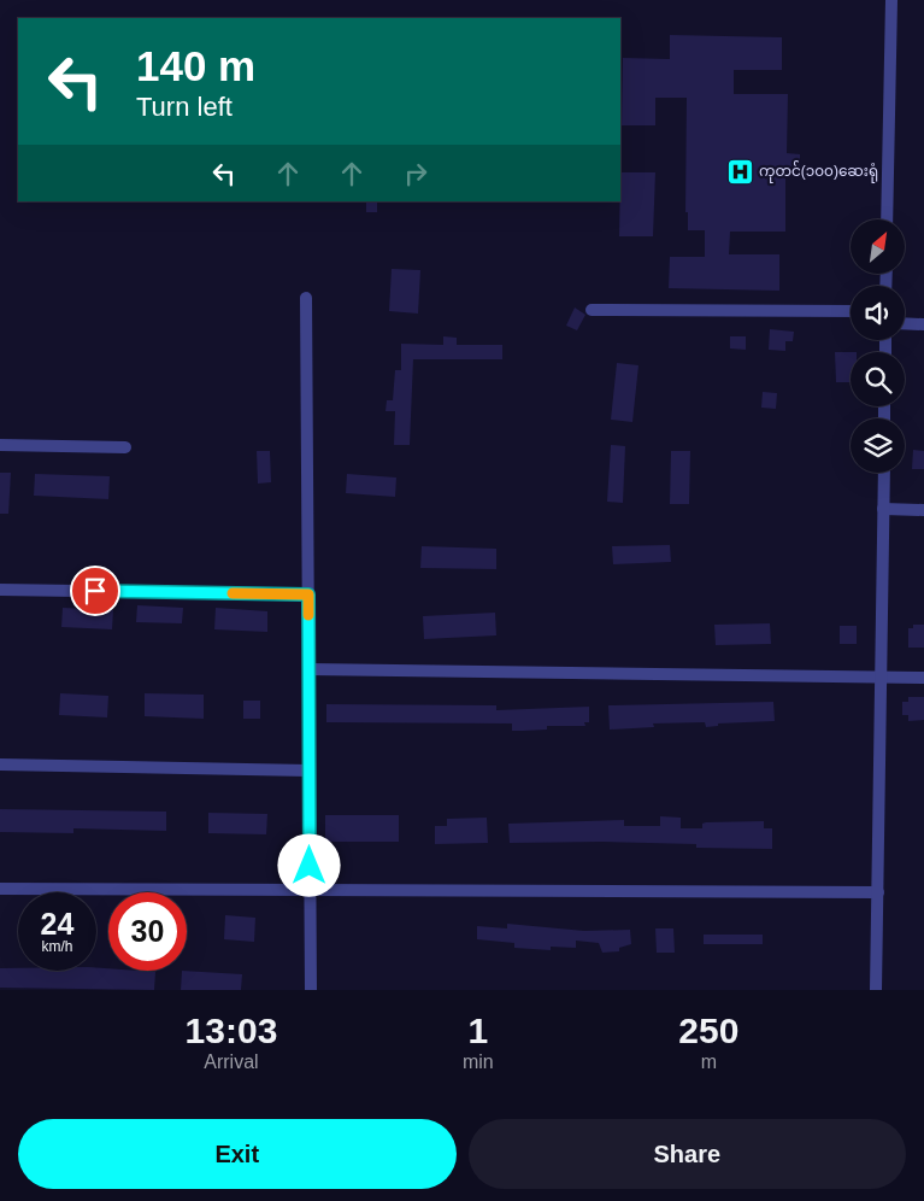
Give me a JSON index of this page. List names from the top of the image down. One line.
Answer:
{"places":{"hospital":["ကုတင်(၁၀၀)ဆေးရုံ"]},"north":"top right","page":{"turn":["140 m","Turn left"],"speed":"24 km/h","limit":"30","eta":["13:03","Arrival","1","min","250","m"],"buttons":["Exit","Share"]}}
